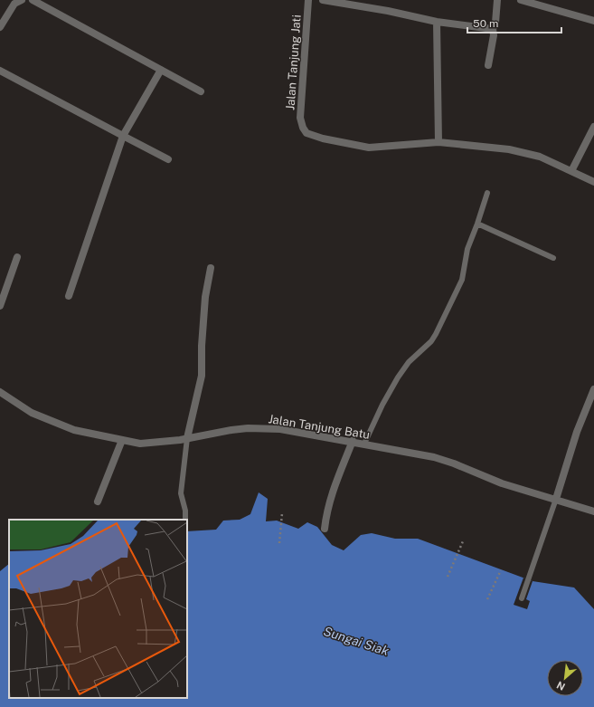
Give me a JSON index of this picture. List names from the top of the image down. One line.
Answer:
{"streets":{"street":["Jalan Tanjung Jati","Jalan Tanjung Batu"]},"water":["Sungai Siak"],"scale_bar":"50 m","north":"bottom left"}
